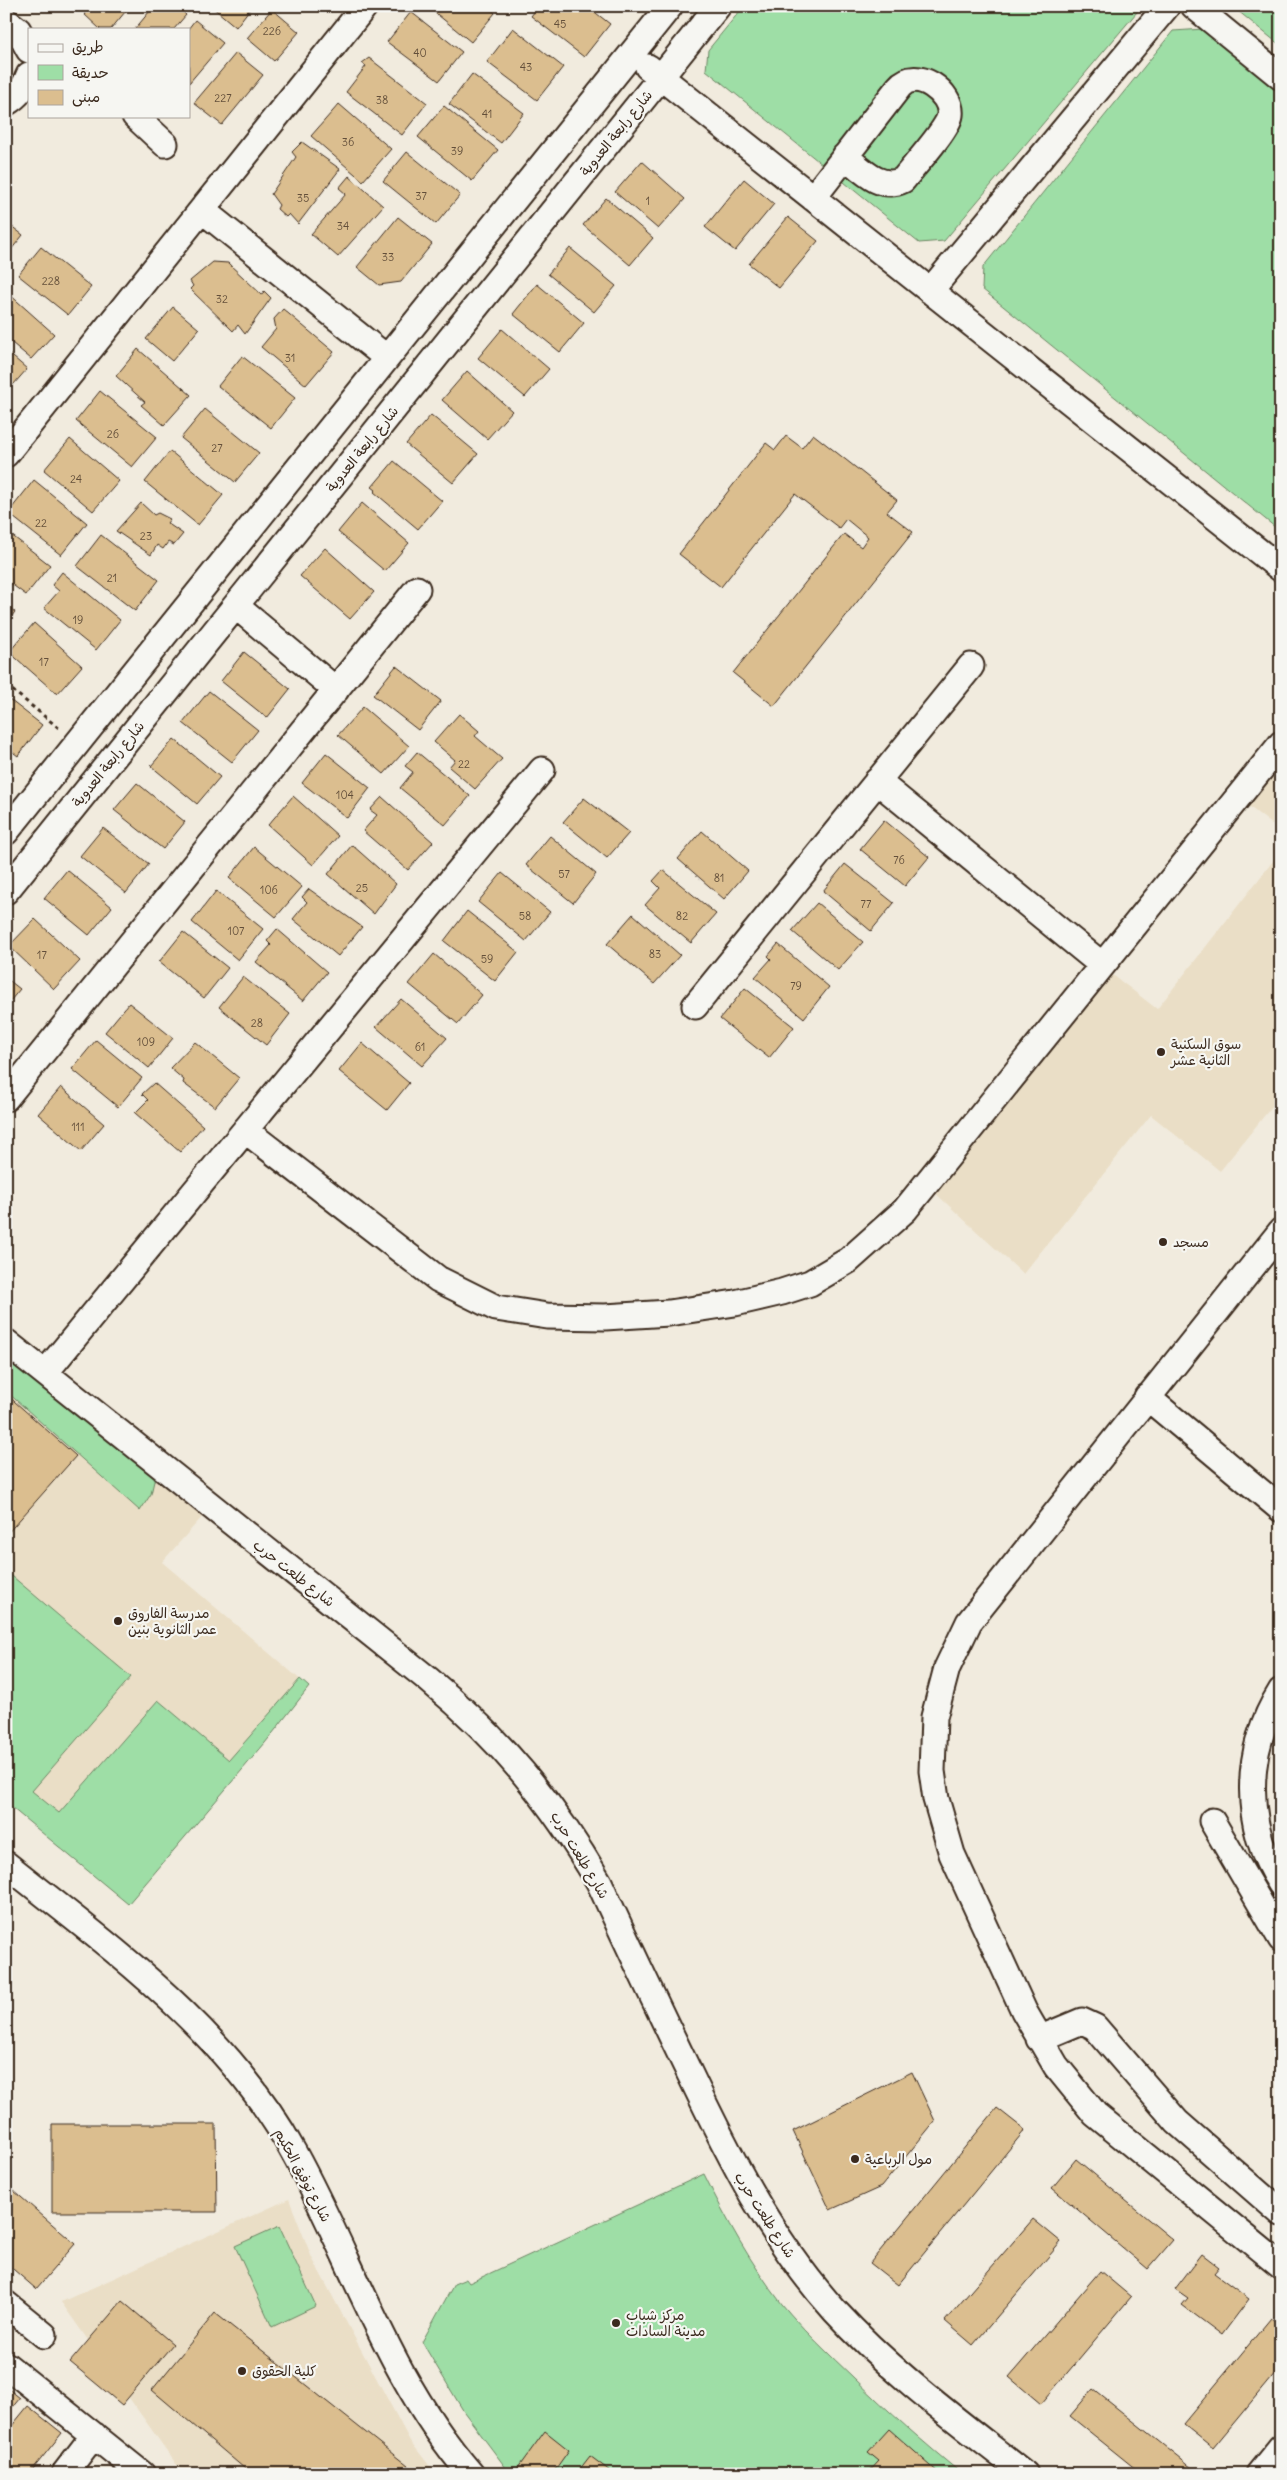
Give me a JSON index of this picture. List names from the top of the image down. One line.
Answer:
{"streets":{"street":["شارع رابعة العدوية","شارع طلعت حرب","شارع توفيق الحكيم"]},"places":["سوق السكنية الثانية عشر","مسجد","مدرسة الفاروق عمر الثانوية بنين","مول الرباعية","مركز شباب مدينة السادات","كلية الحقوق"],"house_numbers":["45","226","40","43","227","38","41","36","39","37","35","1","34","33","228","32","31","26","27","24","22","23","21","19","17","22","104","76","57","81","25","106","77","58","82","107","83","17","59","79","28","109","61","111"],"legend":["طريق","حديقة","مبنى"]}
